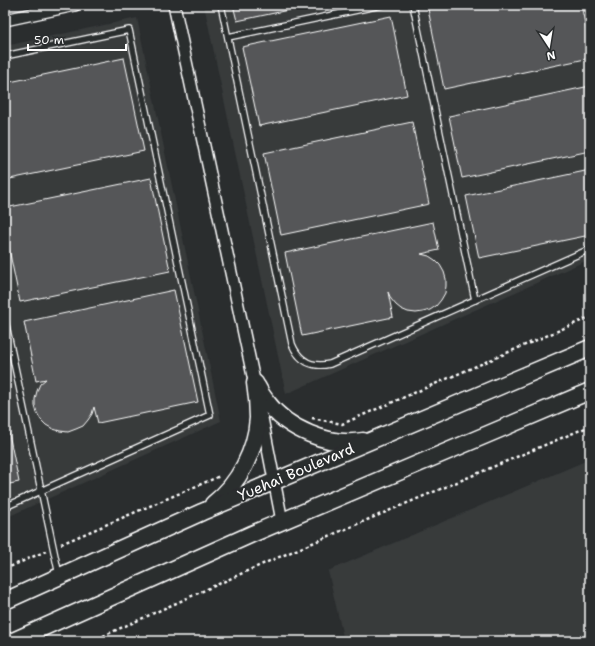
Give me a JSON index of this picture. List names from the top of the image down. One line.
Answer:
{"streets":{"main road":["Yuehai Boulevard"]},"scale_bar":"50 m","north":"bottom"}
